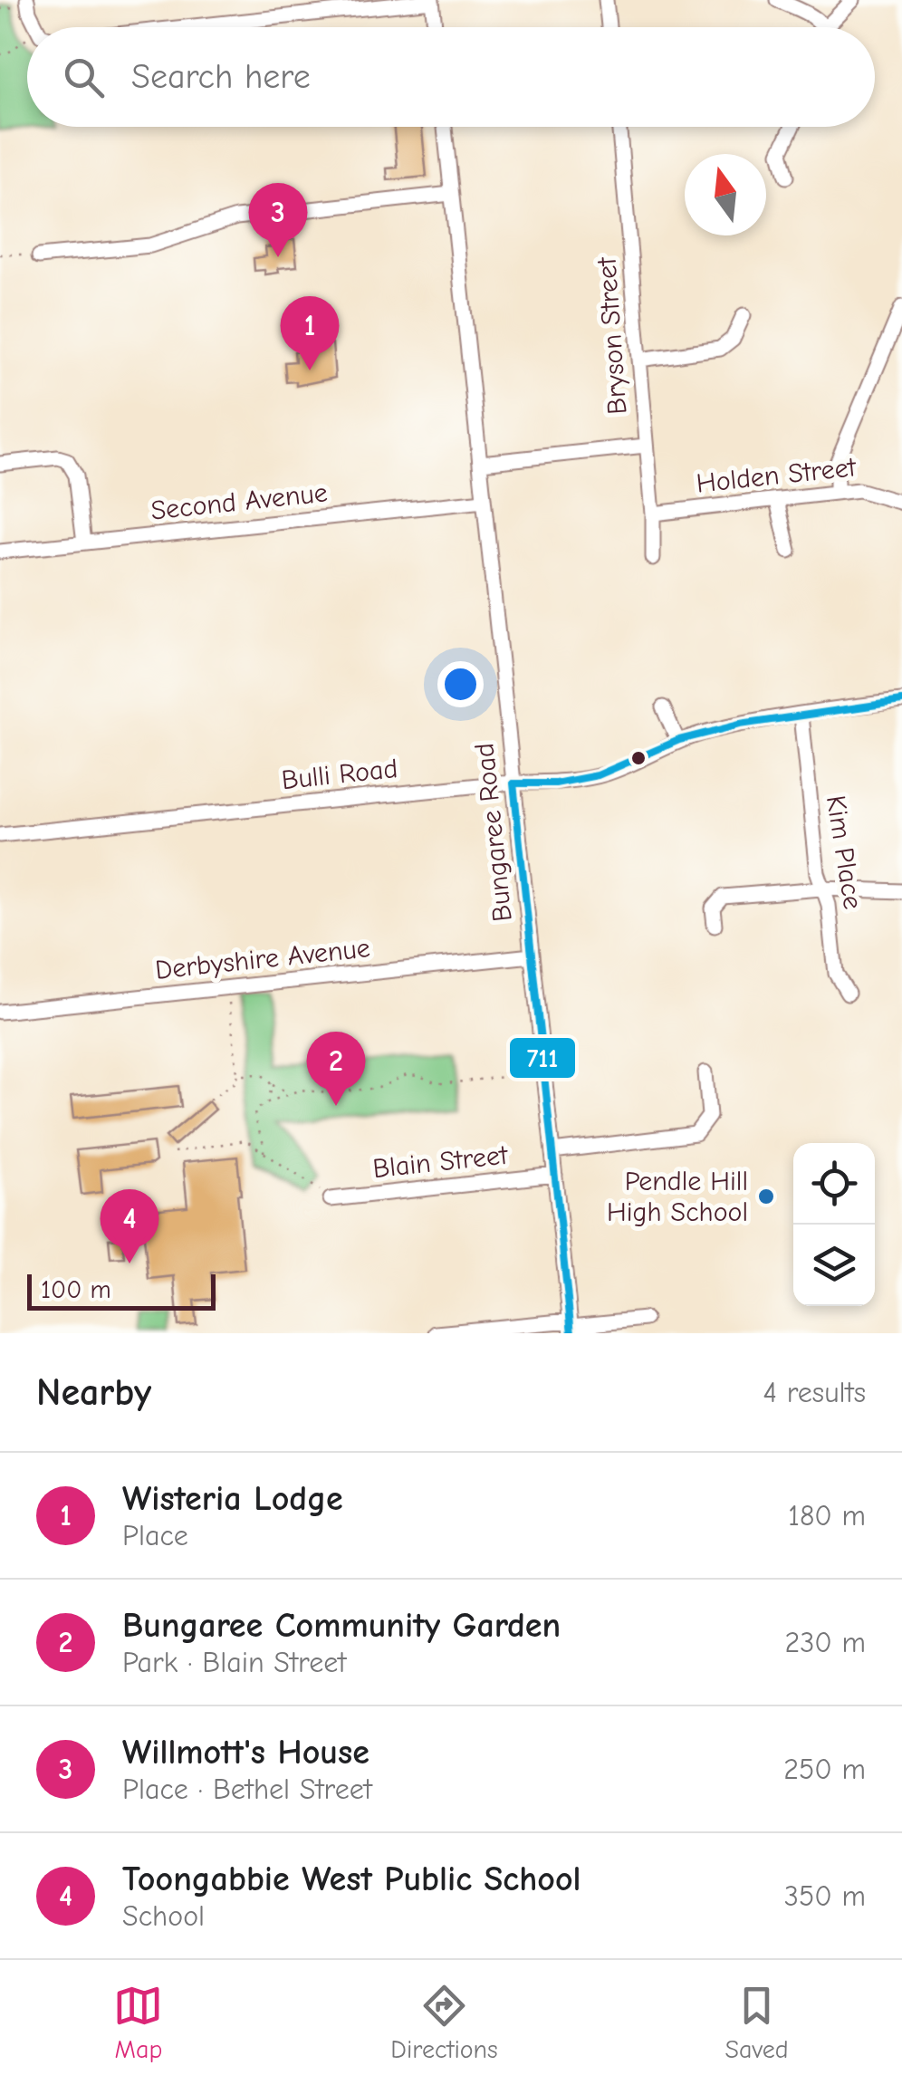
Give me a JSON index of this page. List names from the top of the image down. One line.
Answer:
{"streets":{"street":["Bryson Street","Holden Street","Second Avenue","Bulli Road","Bungaree Road","Kim Place","Derbyshire Avenue","Blain Street"]},"crossings":[["Bryson Street","Holden Street"],["Second Avenue","Bungaree Road"],["Bulli Road","Bungaree Road"],["Bulli Road","Kim Place"],["Bungaree Road","Derbyshire Avenue"],["Bungaree Road","Blain Street"]],"places":["Pendle Hill High School"],"lines":["transit line 711"],"scale_bar":"100 m","north":"top","page":{"search":"Search here","pins":["3","1","2","4"],"scale":"100 m","heading":["Nearby","4 results"],"list":[{"mark":"1","name":"Wisteria Lodge","note":"Place","value":"180 m"},{"mark":"2","name":"Bungaree Community Garden","note":"Park · Blain Street","value":"230 m"},{"mark":"3","name":"Willmott's House","note":"Place · Bethel Street","value":"250 m"},{"mark":"4","name":"Toongabbie West Public School","note":"School","value":"350 m"}],"nav":["Map","Directions","Saved"]}}
